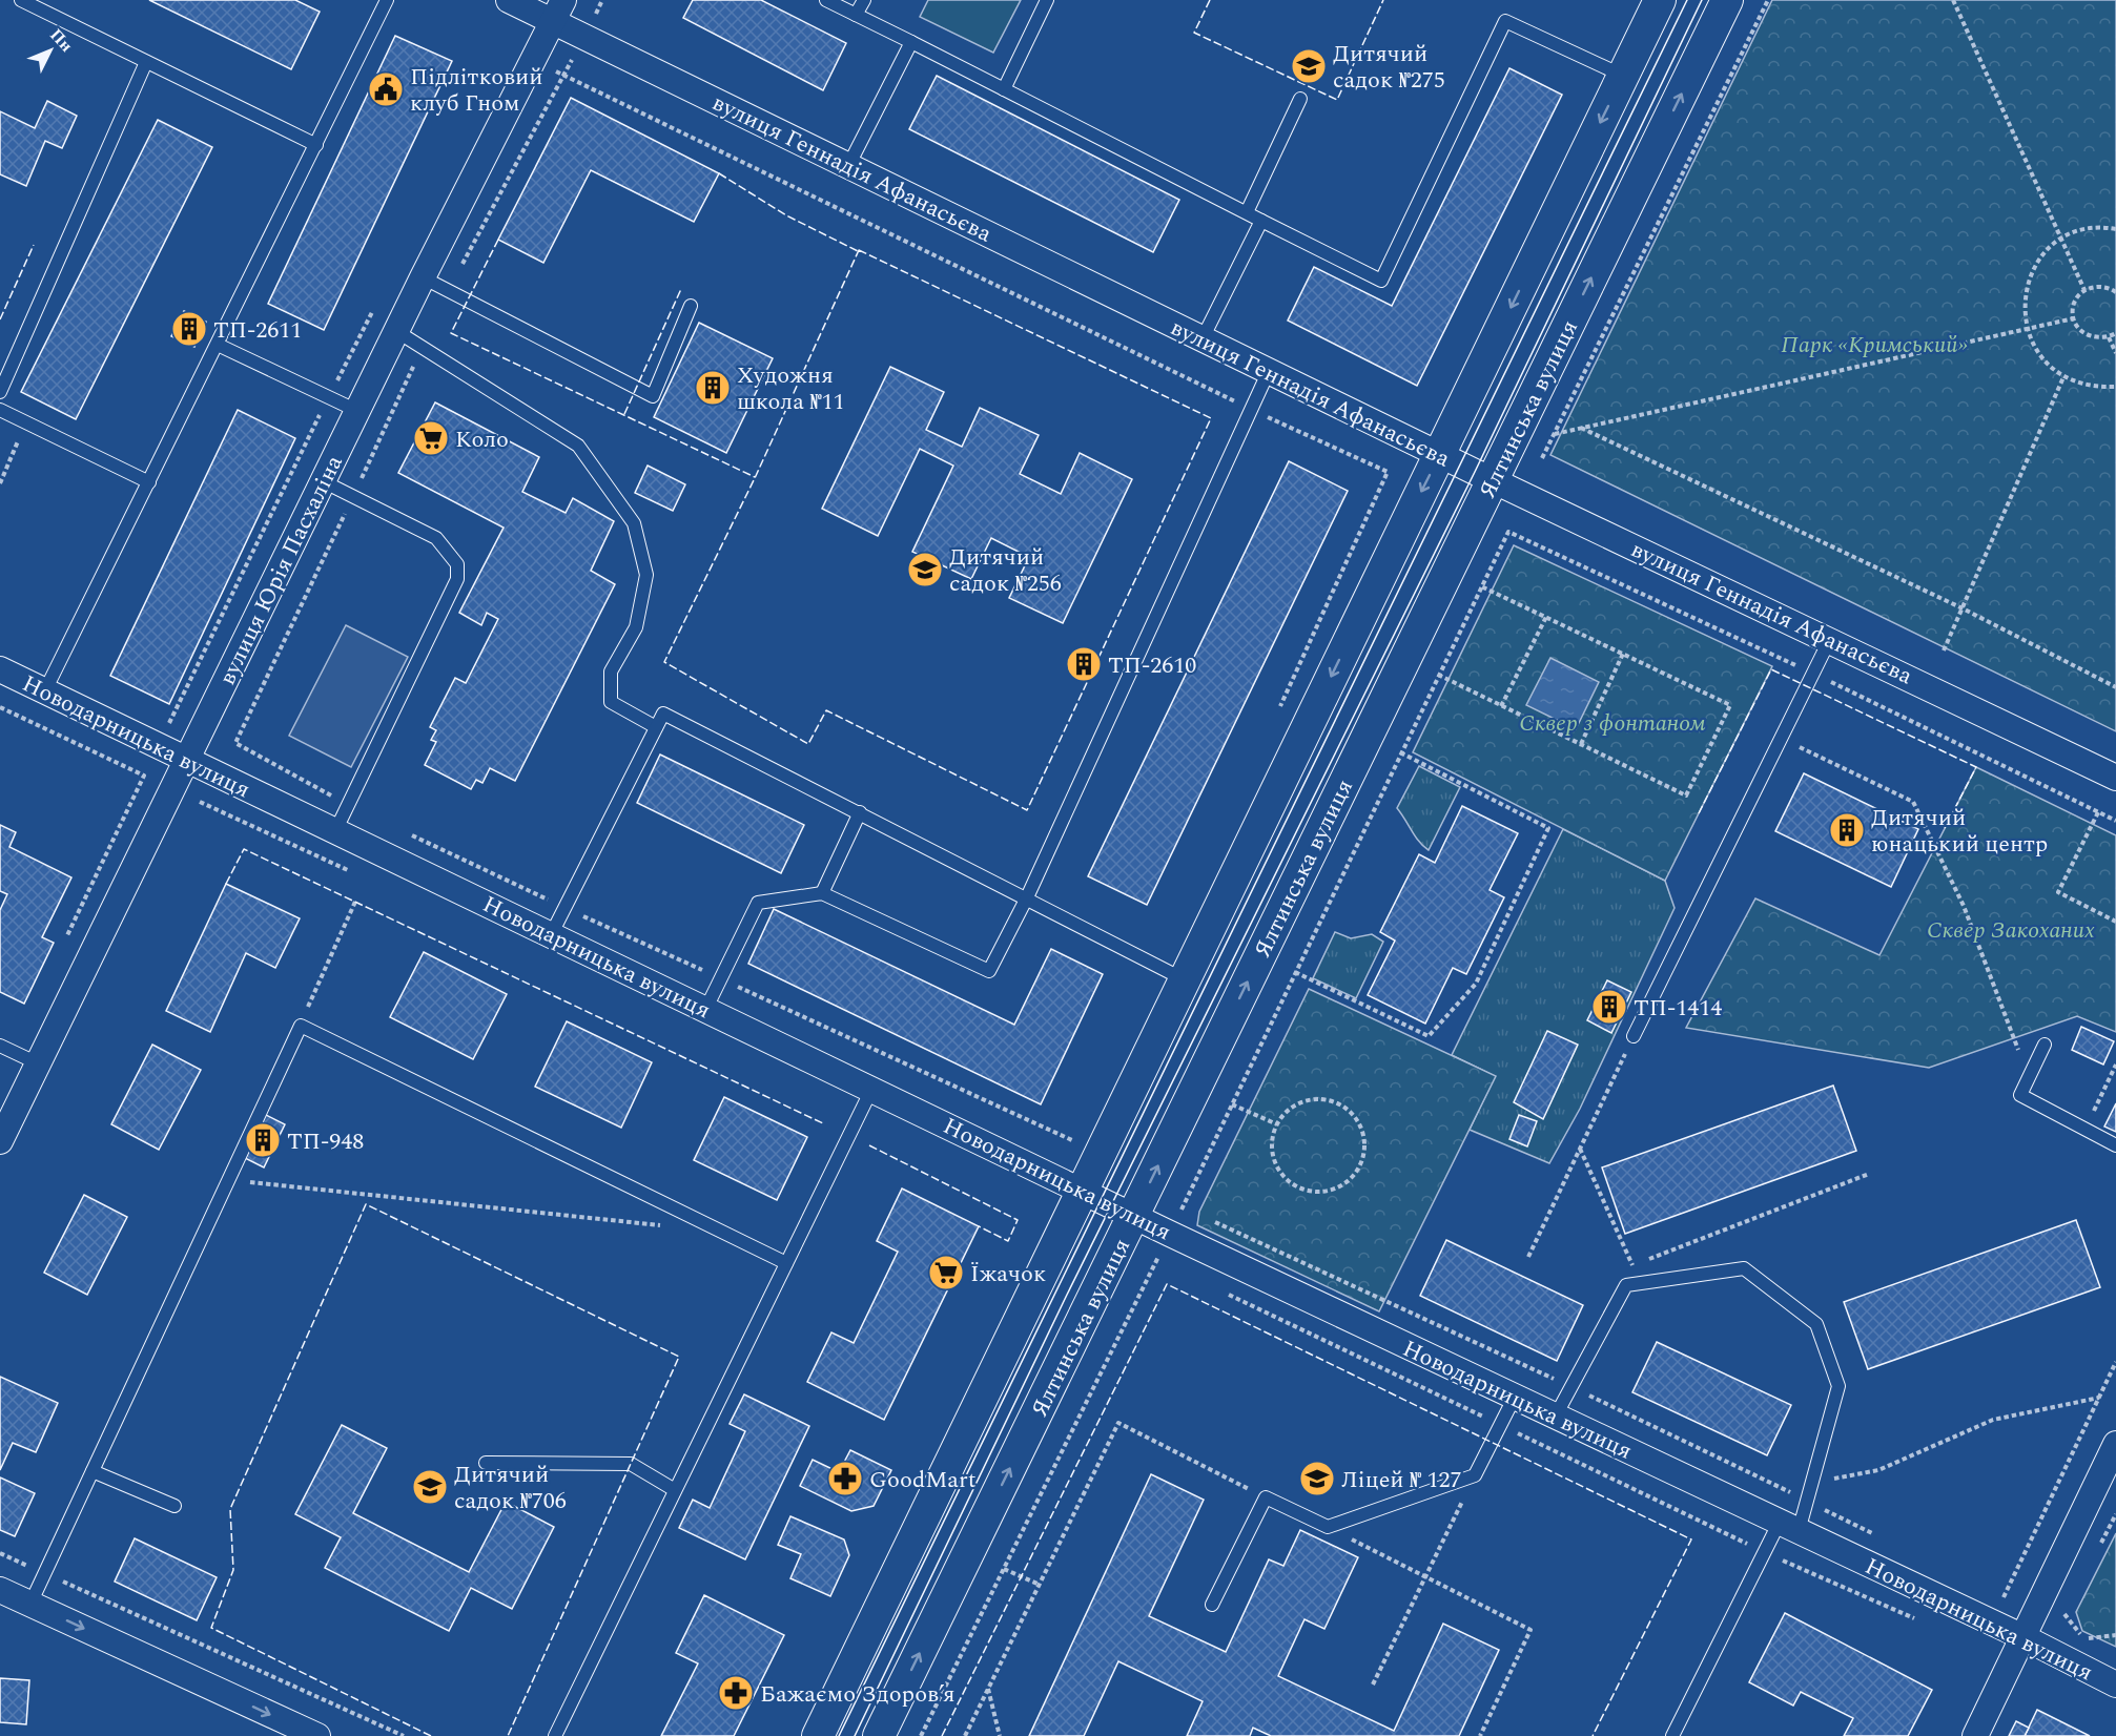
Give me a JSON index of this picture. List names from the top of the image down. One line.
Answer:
{"streets":{"street":["вулиця Геннадія Афанасьєва","Ялтинська вулиця","вулиця Юрія Пасхаліна","Новодарницька вулиця"]},"crossings":[["вулиця Геннадія Афанасьєва","Ялтинська вулиця"],["вулиця Геннадія Афанасьєва","вулиця Юрія Пасхаліна"],["Ялтинська вулиця","Новодарницька вулиця"],["вулиця Юрія Пасхаліна","Новодарницька вулиця"]],"parks":["Парк «Кримський»","Сквер з фонтаном","Сквер Закоханих"],"places":{"school or university":["Дитячий садок №275","Дитячий садок №256","Ліцей № 127","Дитячий садок №706"],"public building":["Підлітковий клуб Гном"],"building":["ТП-2611","Художня школа №11","ТП-2610","Дитячий юнацький центр","ТП-1414","ТП-948"],"supermarket":["Коло","Їжачок"],"pharmacy":["GoodMart","Бажаємо Здоров’я"]},"north":"top right"}
